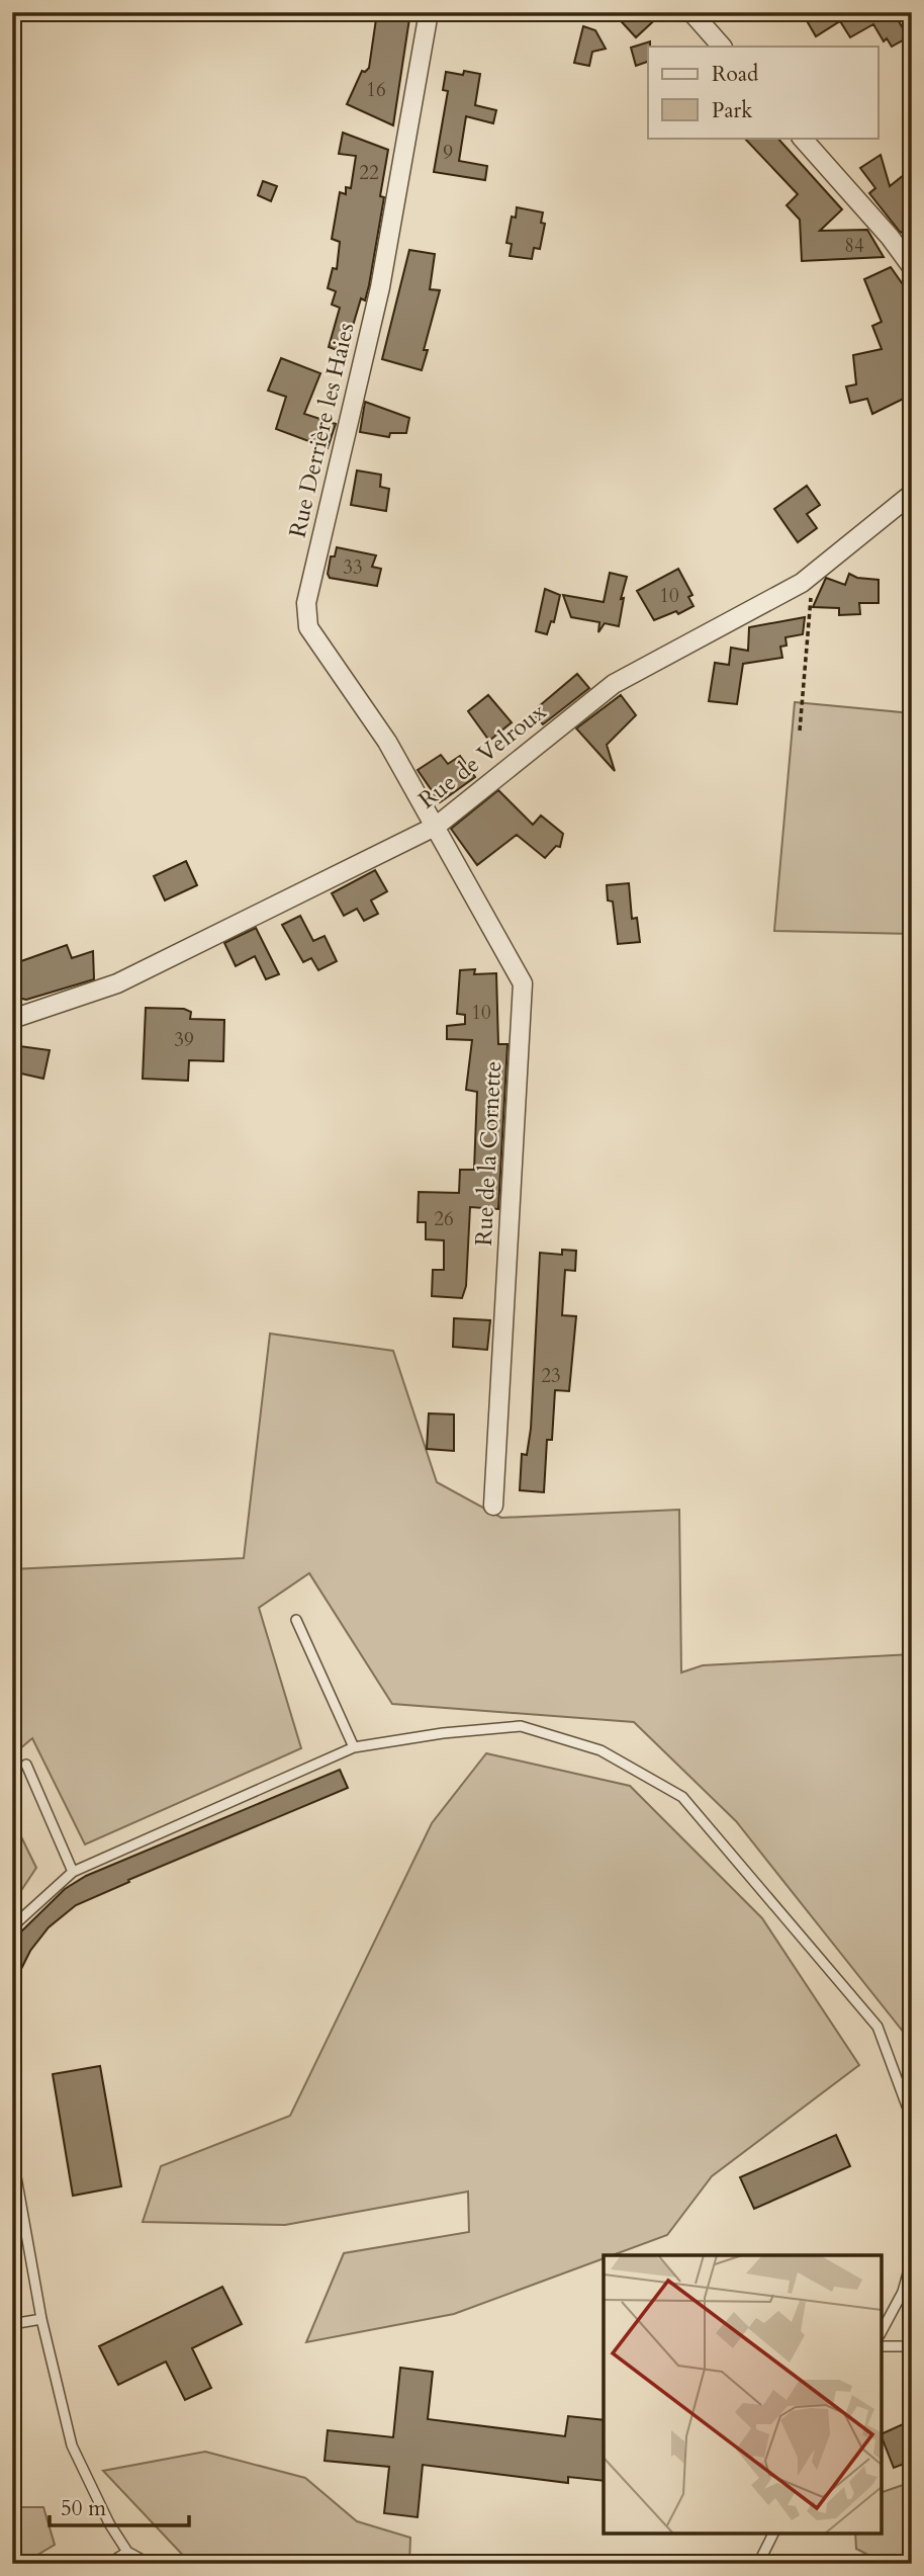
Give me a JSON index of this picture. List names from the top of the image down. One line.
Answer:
{"streets":{"street":["Rue Derrière les Haies","Rue de Velroux","Rue de la Cornette"]},"crossings":[["Rue Derrière les Haies","Rue de Velroux"],["Rue Derrière les Haies","Rue de la Cornette"],["Rue de Velroux","Rue de la Cornette"]],"house_numbers":["16","9","22","84","33","10","10","39","26","23"],"legend":["Road","Park"],"scale_bar":"50 m"}
